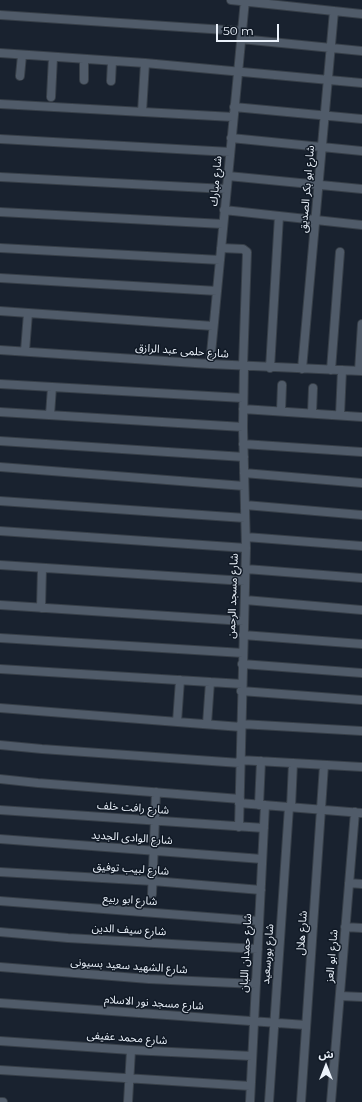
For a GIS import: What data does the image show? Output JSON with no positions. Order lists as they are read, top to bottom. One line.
{"streets":{"street":["شارع مبارك","شارع ابو بكر الصديق","شارع حلمى عبد الرازق","شارع مسجد الرحمن","شارع رافت خلف","شارع الوادى الجديد","شارع لبيب توفيق","شارع ابو ربيع","شارع سيف الدين","شارع هلال","شارع حمدان اللبان","شارع بورسعيد","شارع ابو العز","شارع الشهيد سعيد بسيونى","شارع مسجد نور الاسلام","شارع محمد عفيفى"]},"crossings":[["شارع مبارك","شارع حلمى عبد الرازق"],["شارع مبارك","شارع مسجد الرحمن"],["شارع ابو بكر الصديق","شارع حلمى عبد الرازق"],["شارع حلمى عبد الرازق","شارع مسجد الرحمن"],["شارع مسجد الرحمن","شارع رافت خلف"],["شارع رافت خلف","شارع حمدان اللبان"],["شارع الوادى الجديد","شارع حمدان اللبان"],["شارع لبيب توفيق","شارع حمدان اللبان"],["شارع ابو ربيع","شارع حمدان اللبان"],["شارع سيف الدين","شارع حمدان اللبان"],["شارع هلال","شارع مسجد نور الاسلام"],["شارع حمدان اللبان","شارع الشهيد سعيد بسيونى"],["شارع حمدان اللبان","شارع مسجد نور الاسلام"],["شارع حمدان اللبان","شارع محمد عفيفى"],["شارع بورسعيد","شارع مسجد نور الاسلام"]],"scale_bar":"50 m","north":"top"}
